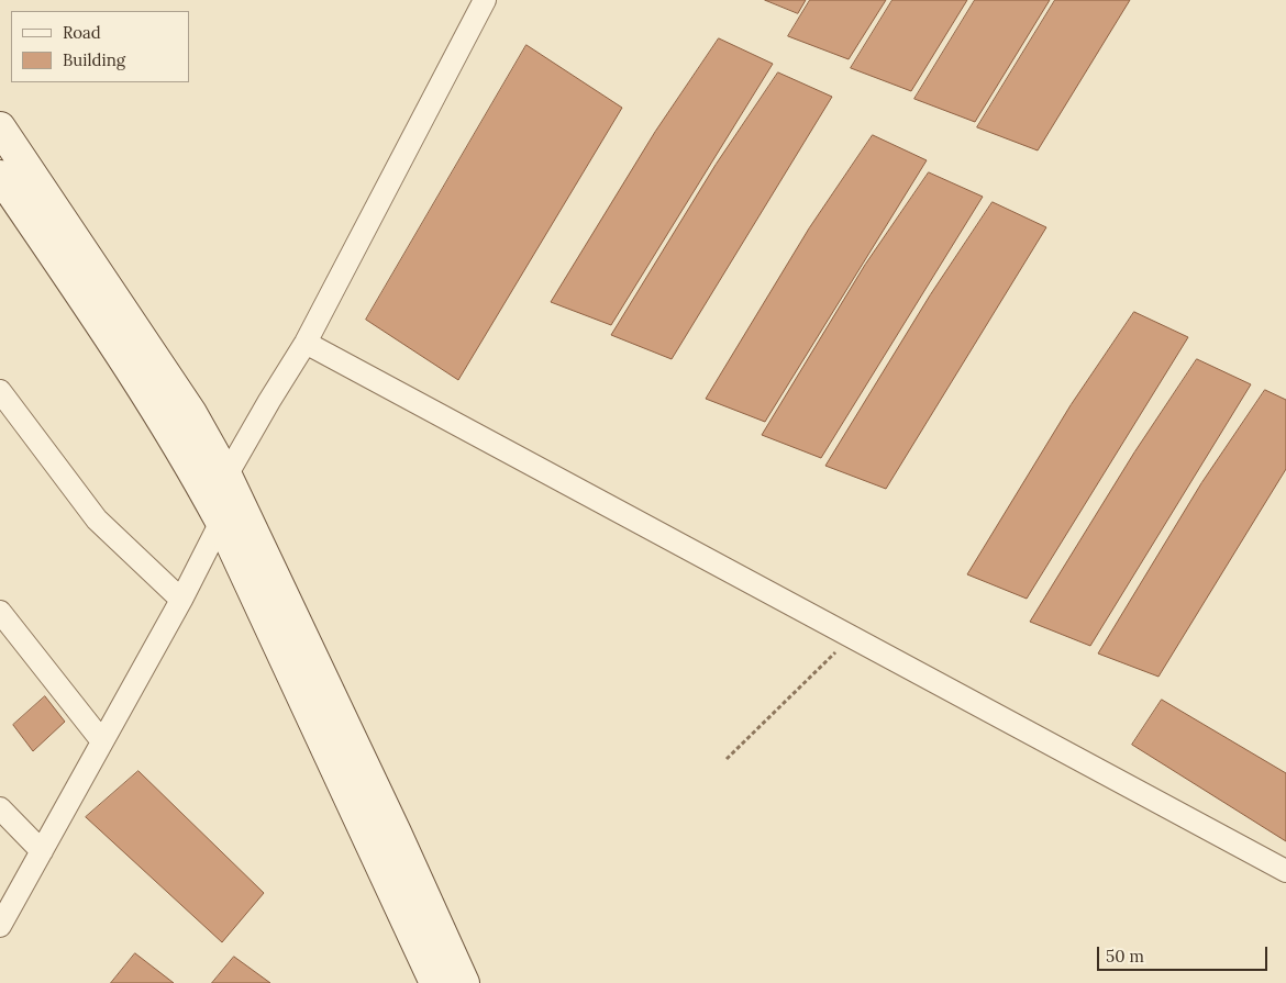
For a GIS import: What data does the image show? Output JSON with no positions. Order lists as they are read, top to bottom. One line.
{"legend":["Road","Building"],"scale_bar":"50 m"}
